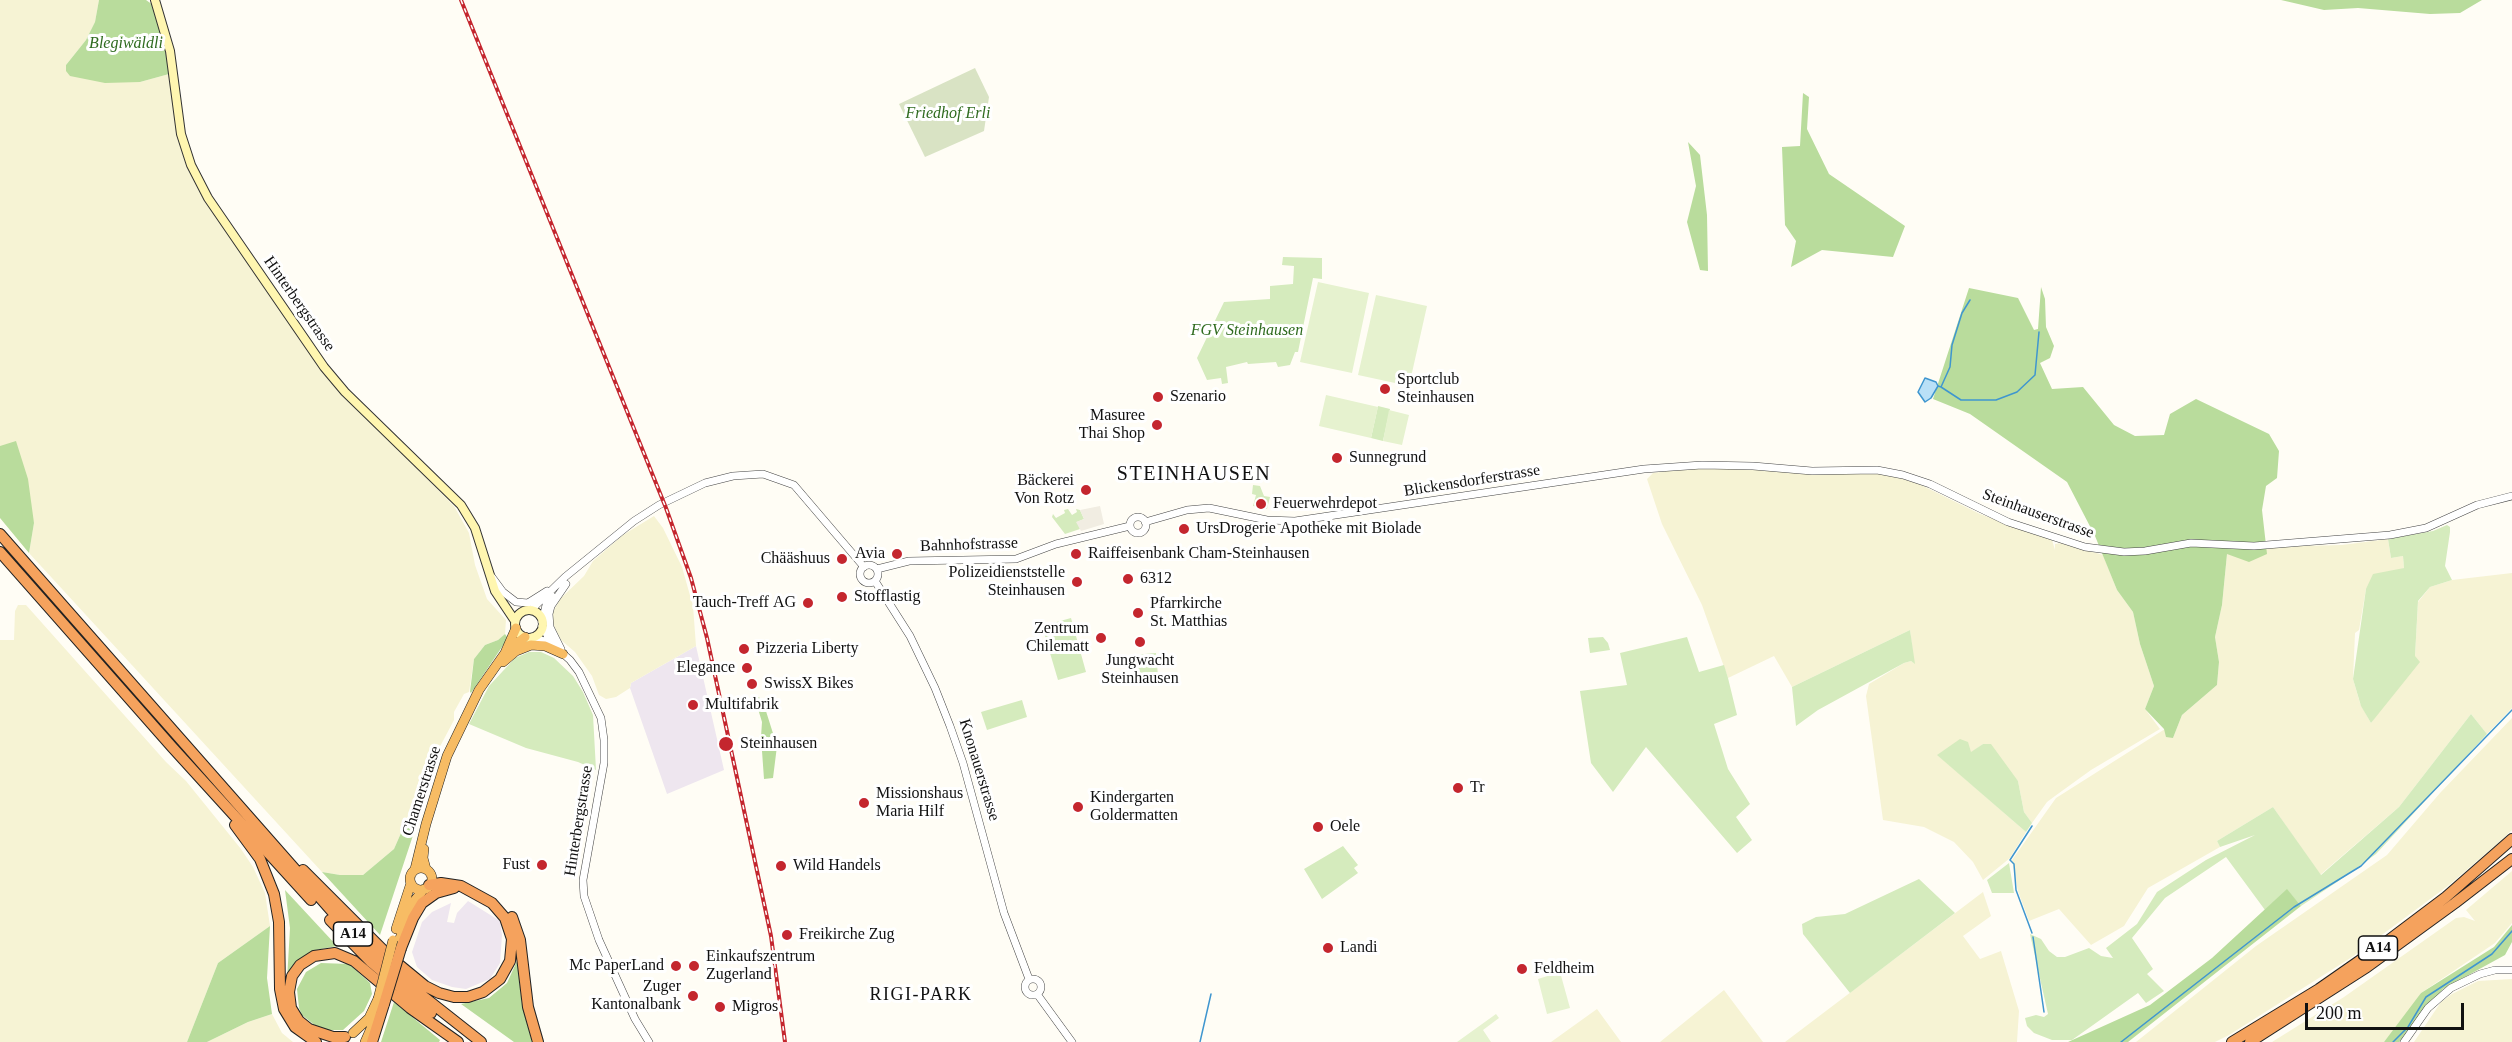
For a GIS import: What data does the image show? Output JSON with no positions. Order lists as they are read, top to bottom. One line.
{"streets":{"highway":["Chamerstrasse","A14"],"main road":["Hinterbergstrasse"],"street":["Blickensdorferstrasse","Steinhauserstrasse","Bahnhofstrasse","Knonauerstrasse"]},"crossings":[["Hinterbergstrasse","Chamerstrasse"],["Blickensdorferstrasse","Steinhauserstrasse"],["Blickensdorferstrasse","Bahnhofstrasse"],["Bahnhofstrasse","Knonauerstrasse"]],"districts":["STEINHAUSEN","RIGI-PARK"],"parks":["Blegiwäldli","Friedhof Erli","FGV Steinhausen"],"places":["Sportclub Steinhausen","Szenario","Masuree Thai Shop","Sunnegrund","Bäckerei Von Rotz","Feuerwehrdepot","UrsDrogerie Apotheke mit Biolade","Avia","Raiffeisenbank Cham-Steinhausen","Chääshuus","6312","Polizeidienststelle Steinhausen","Stofflastig","Tauch-Treff AG","Pfarrkirche St. Matthias","Zentrum Chilematt","Jungwacht Steinhausen","Pizzeria Liberty","Elegance","SwissX Bikes","Multifabrik","Steinhausen","Tr","Missionshaus Maria Hilf","Kindergarten Goldermatten","Oele","Fust","Wild Handels","Freikirche Zug","Landi","Mc PaperLand","Einkaufszentrum Zugerland","Feldheim","Zuger Kantonalbank","Migros"],"scale_bar":"200 m"}
